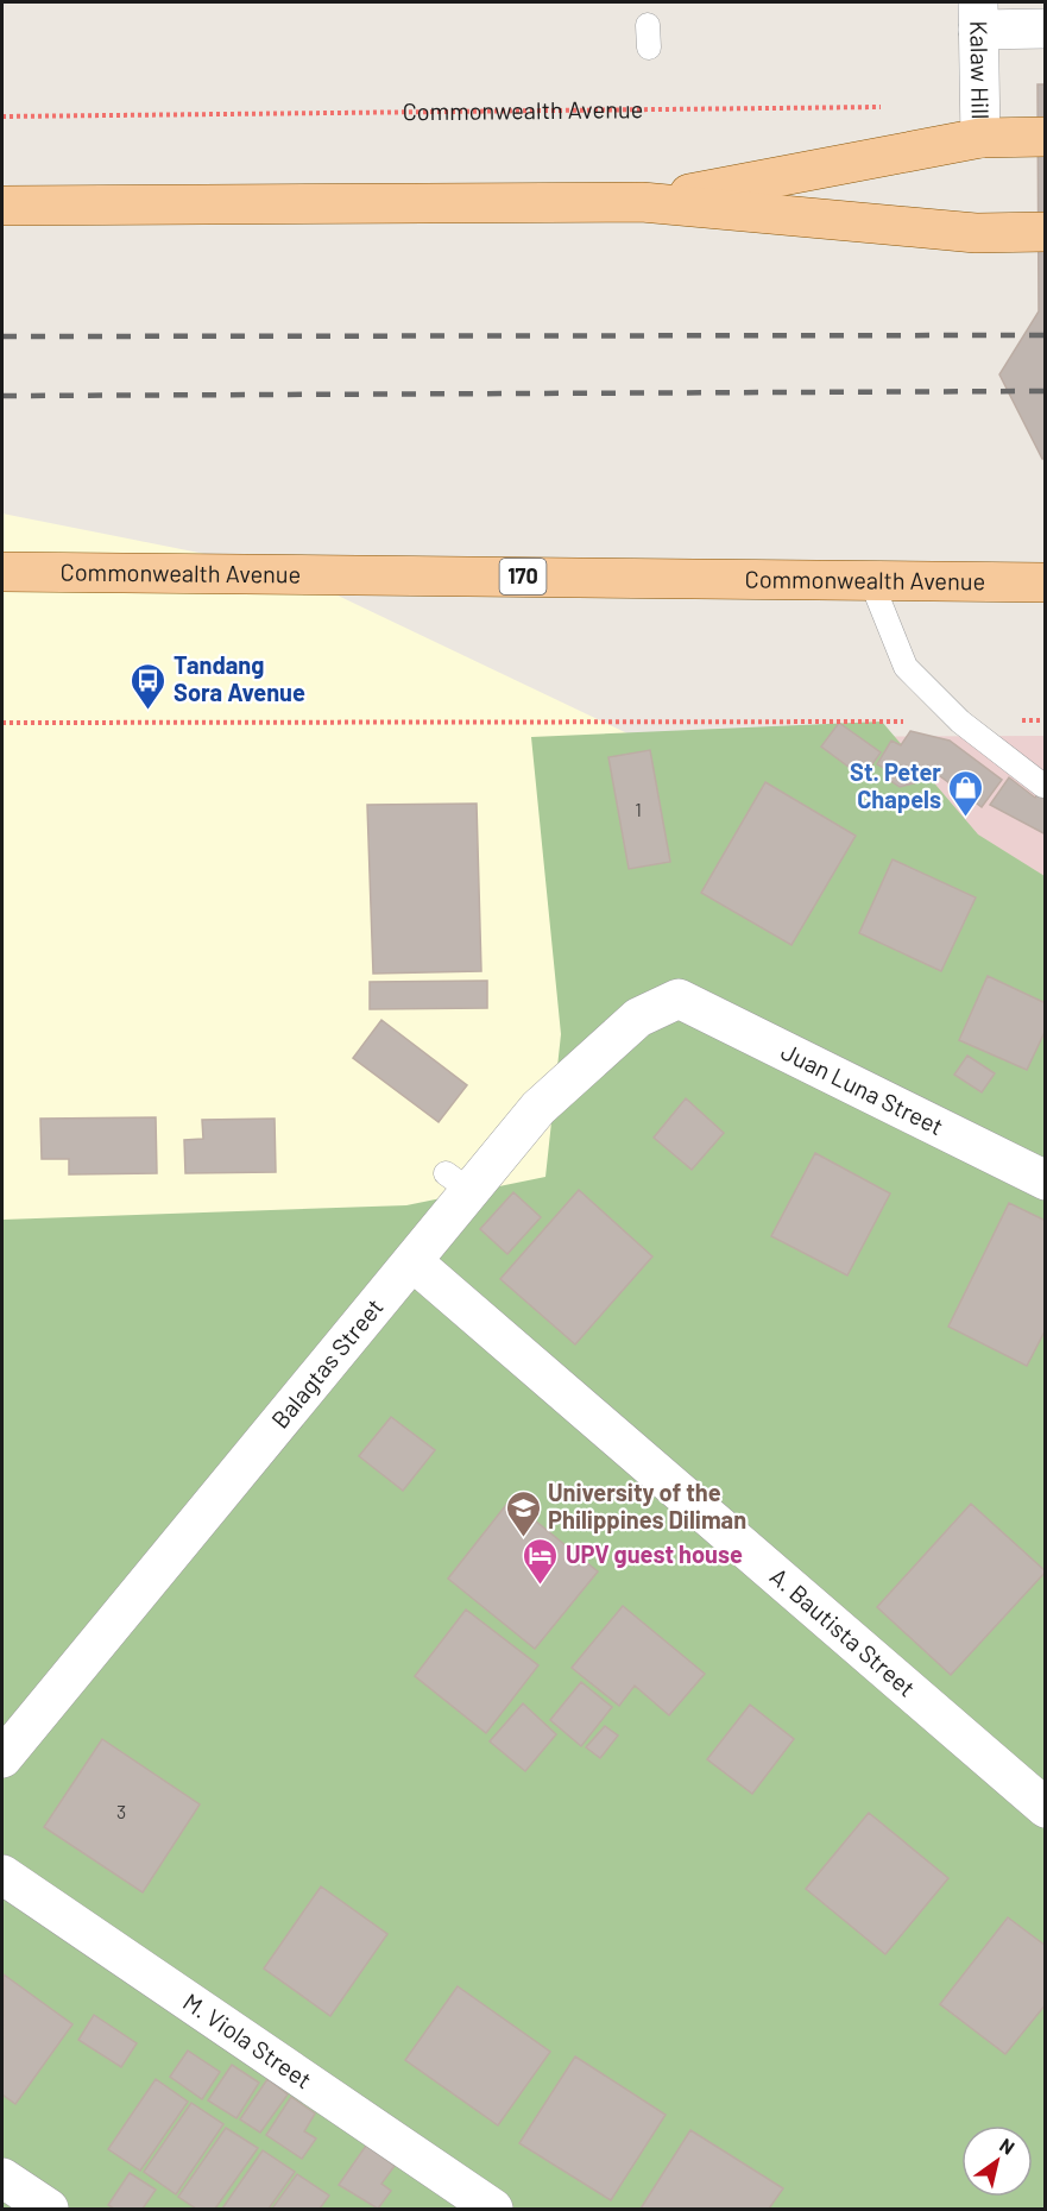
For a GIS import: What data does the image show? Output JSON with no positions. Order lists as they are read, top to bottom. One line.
{"streets":{"main road":["Commonwealth Avenue","170"],"street":["Kalaw Hill","Juan Luna Street","Balagtas Street","A. Bautista Street","M. Viola Street"]},"crossings":[["Juan Luna Street","Balagtas Street"],["Balagtas Street","A. Bautista Street"]],"places":{"bus stop":["Tandang Sora Avenue"],"shop":["St. Peter Chapels"],"school or university":["University of the Philippines Diliman"],"hotel":["UPV guest house"]},"house_numbers":["1","3"],"north":"top right"}
